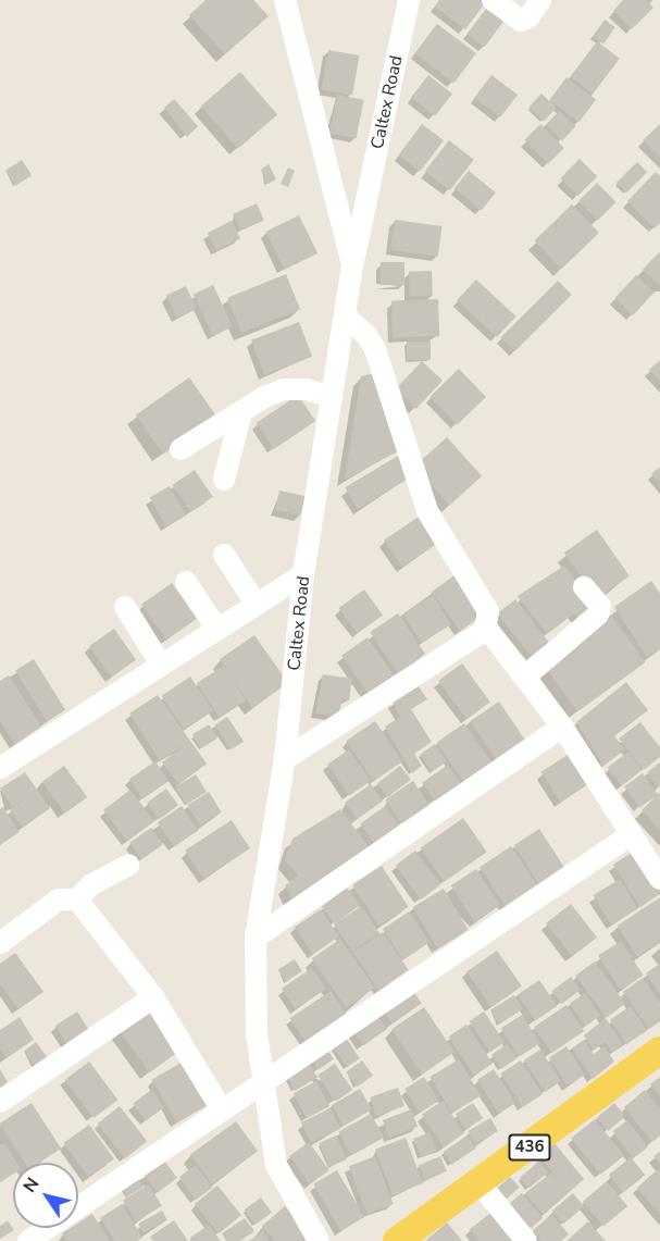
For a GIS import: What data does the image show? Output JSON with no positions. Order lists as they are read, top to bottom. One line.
{"streets":{"main road":["436"],"street":["Caltex Road"]},"north":"top left"}
